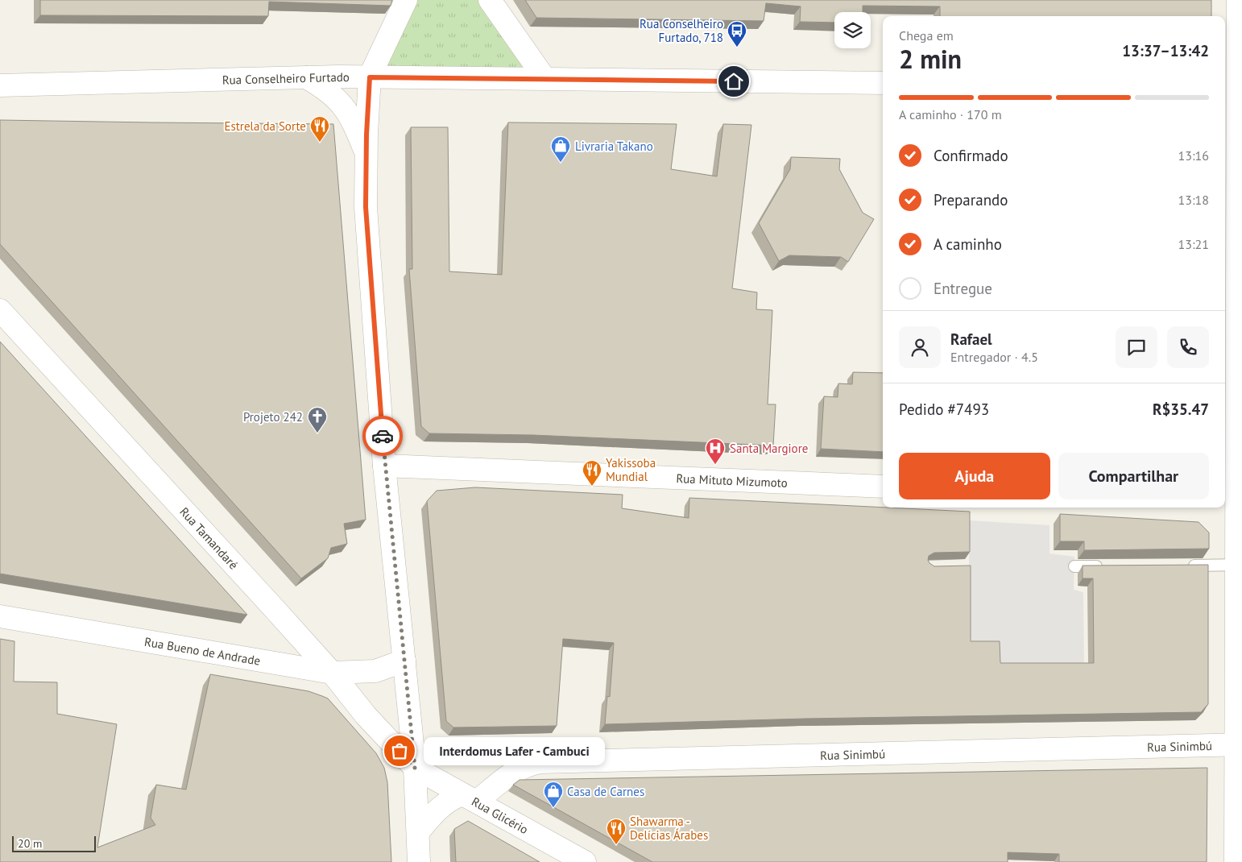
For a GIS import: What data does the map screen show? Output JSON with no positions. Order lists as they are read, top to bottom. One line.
{"streets":{"street":["Rua Conselheiro Furtado","Rua Mituto Mizumoto","Rua Tamandaré","Rua Bueno de Andrade","Rua Sinimbú","Rua Glicério"]},"crossings":[["Rua Tamandaré","Rua Bueno de Andrade"],["Rua Tamandaré","Rua Glicério"],["Rua Sinimbú","Rua Glicério"]],"places":{"bus stop":["Rua Conselheiro Furtado, 718"],"restaurant":["Estrela da Sorte","Yakissoba Mundial","Shawarma - Delícias Árabes"],"shop":["Livraria Takano","Casa de Carnes"],"church":["Projeto 242"],"hospital":["Santa Margiore"],"other":["Interdomus Lafer - Cambuci"]},"scale_bar":"20 m","page":{"heading":["2 min","Chega em","13:37–13:42"],"panel":["Rafael","Entregador · 4.5","Pedido #7493","R$35.47"],"bar":"A caminho · 170 m","list":[["Confirmado","13:16"],["Preparando","13:18"],["A caminho","13:21"],"Entregue"],"buttons":["Ajuda","Compartilhar"],"bubble":"Interdomus Lafer - Cambuci","scale":"20 m"}}
